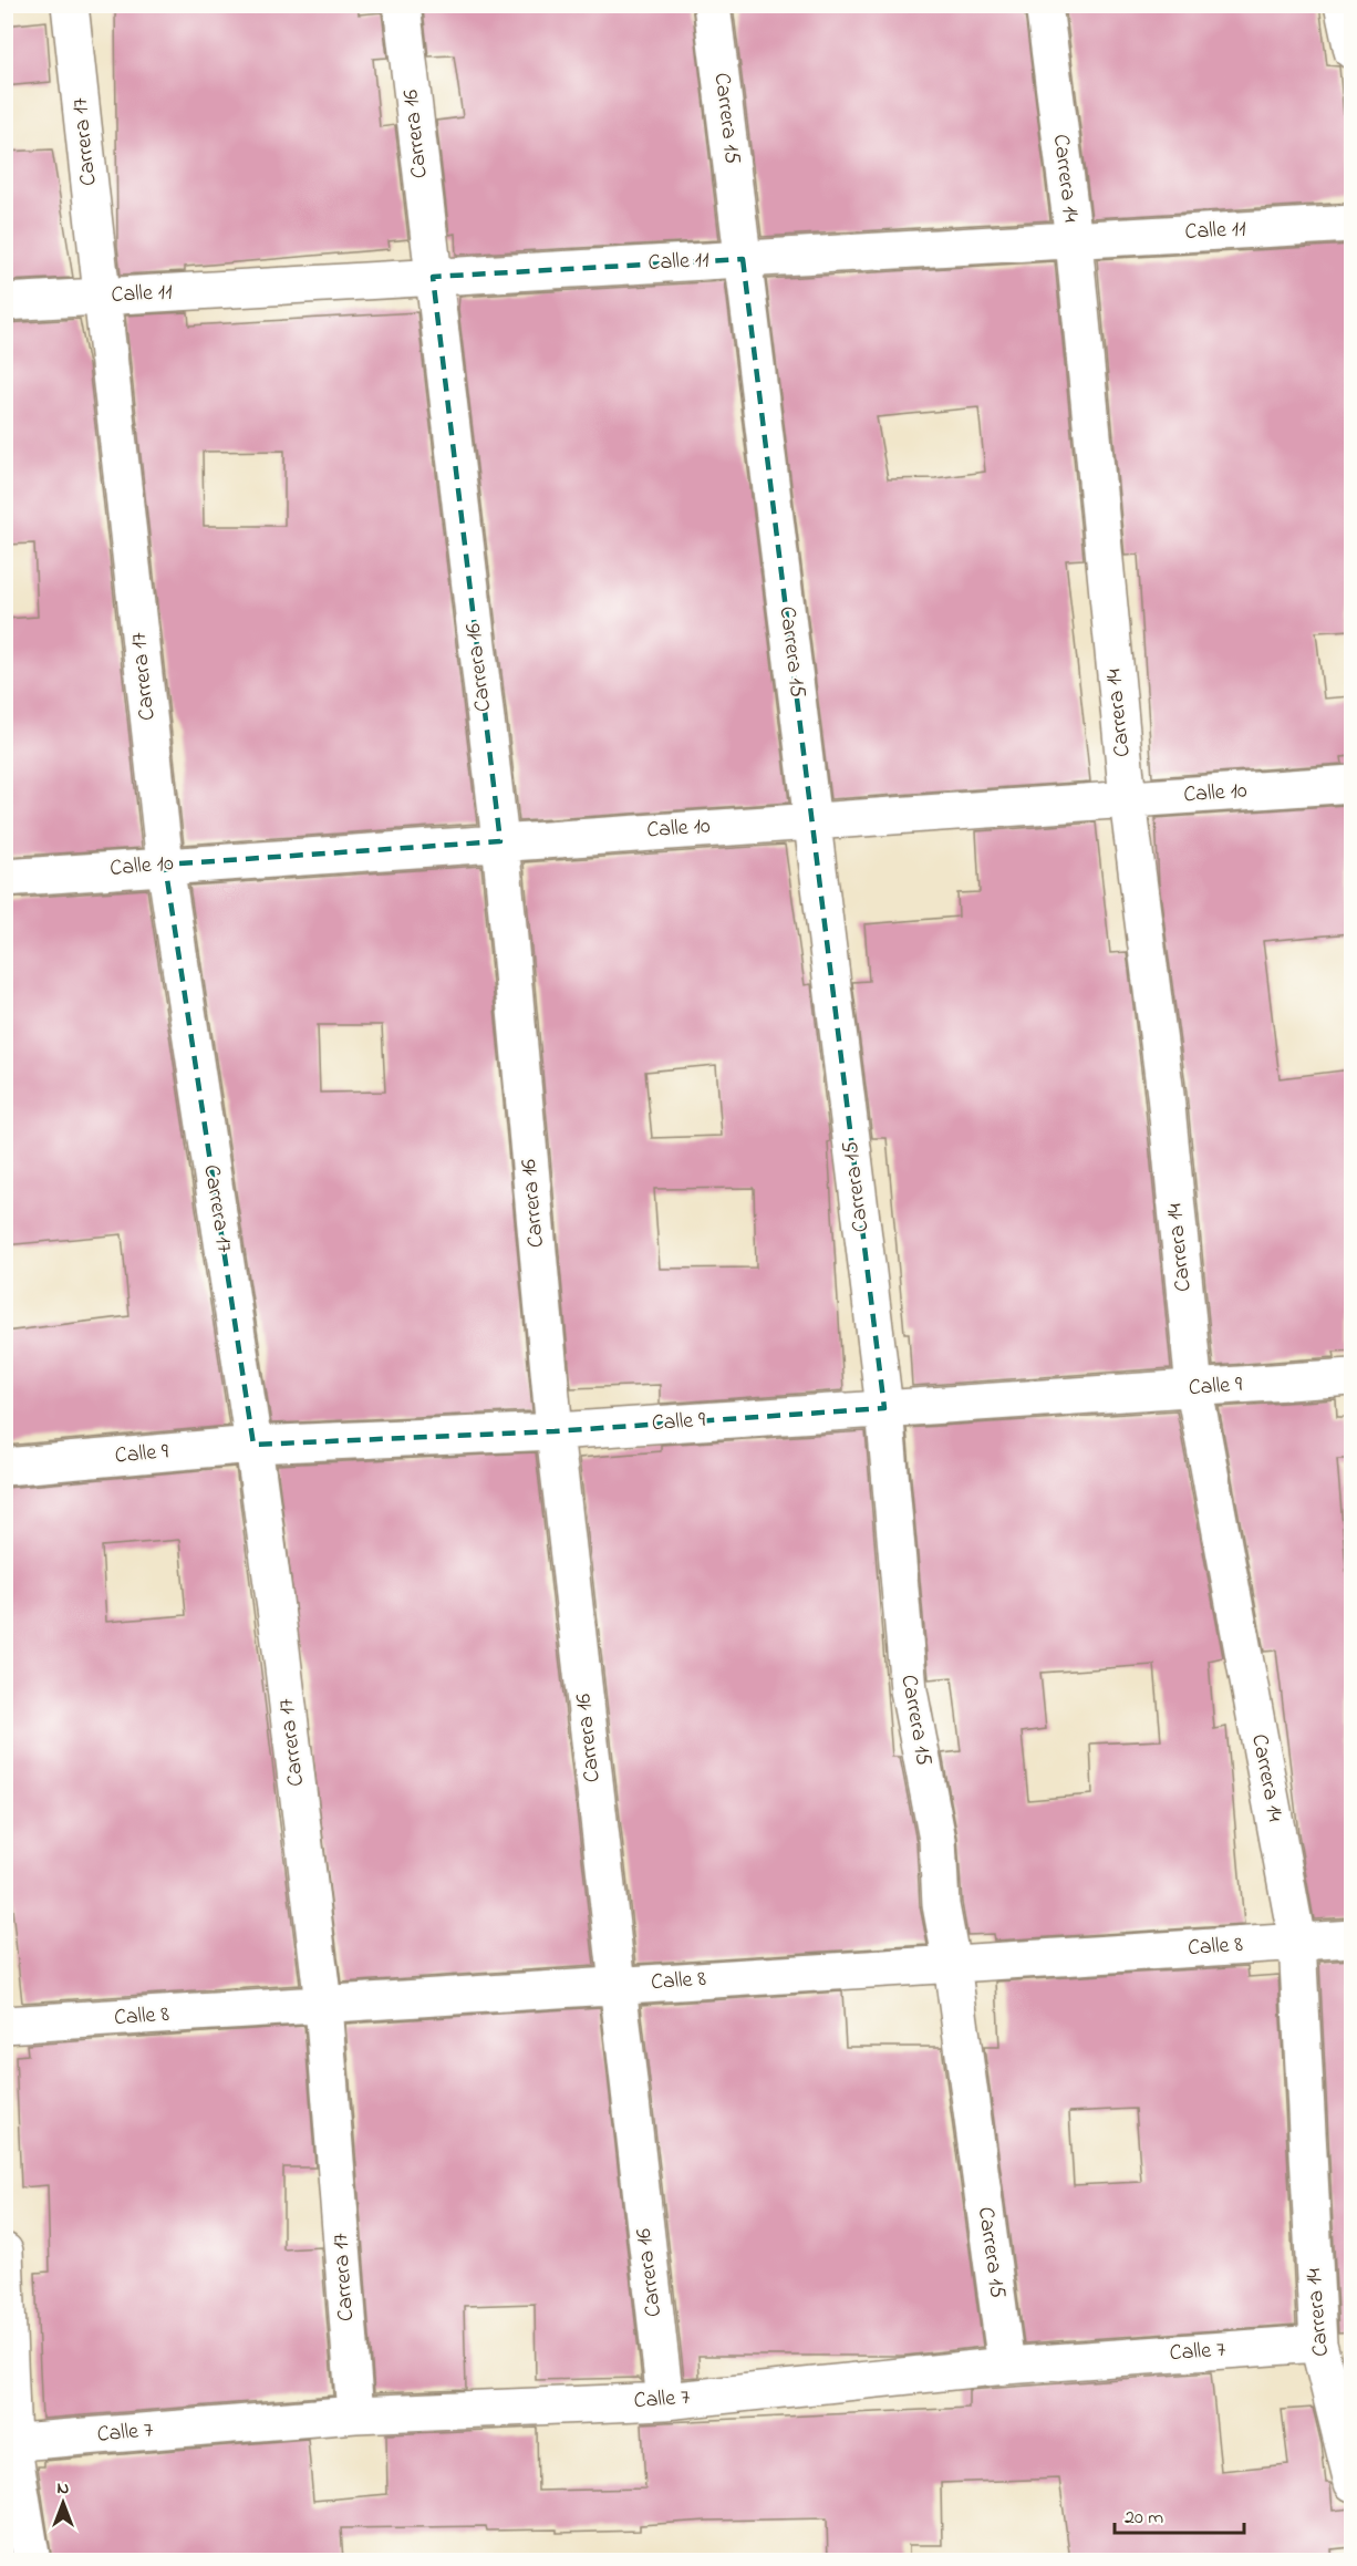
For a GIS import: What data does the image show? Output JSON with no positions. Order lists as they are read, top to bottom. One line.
{"streets":{"street":["Carrera 15","Carrera 16","Carrera 17","Carrera 14","Calle 11","Calle 10","Calle 9","Calle 8","Calle 7"]},"crossings":[["Carrera 15","Calle 11"],["Carrera 15","Calle 10"],["Carrera 15","Calle 9"],["Carrera 15","Calle 8"],["Carrera 15","Calle 7"],["Carrera 16","Calle 11"],["Carrera 16","Calle 10"],["Carrera 16","Calle 9"],["Carrera 16","Calle 8"],["Carrera 16","Calle 7"],["Carrera 17","Calle 11"],["Carrera 17","Calle 10"],["Carrera 17","Calle 9"],["Carrera 17","Calle 8"],["Carrera 17","Calle 7"],["Carrera 14","Calle 11"],["Carrera 14","Calle 10"],["Carrera 14","Calle 9"],["Carrera 14","Calle 8"],["Carrera 14","Calle 7"]],"scale_bar":"20 m","north":"top"}
